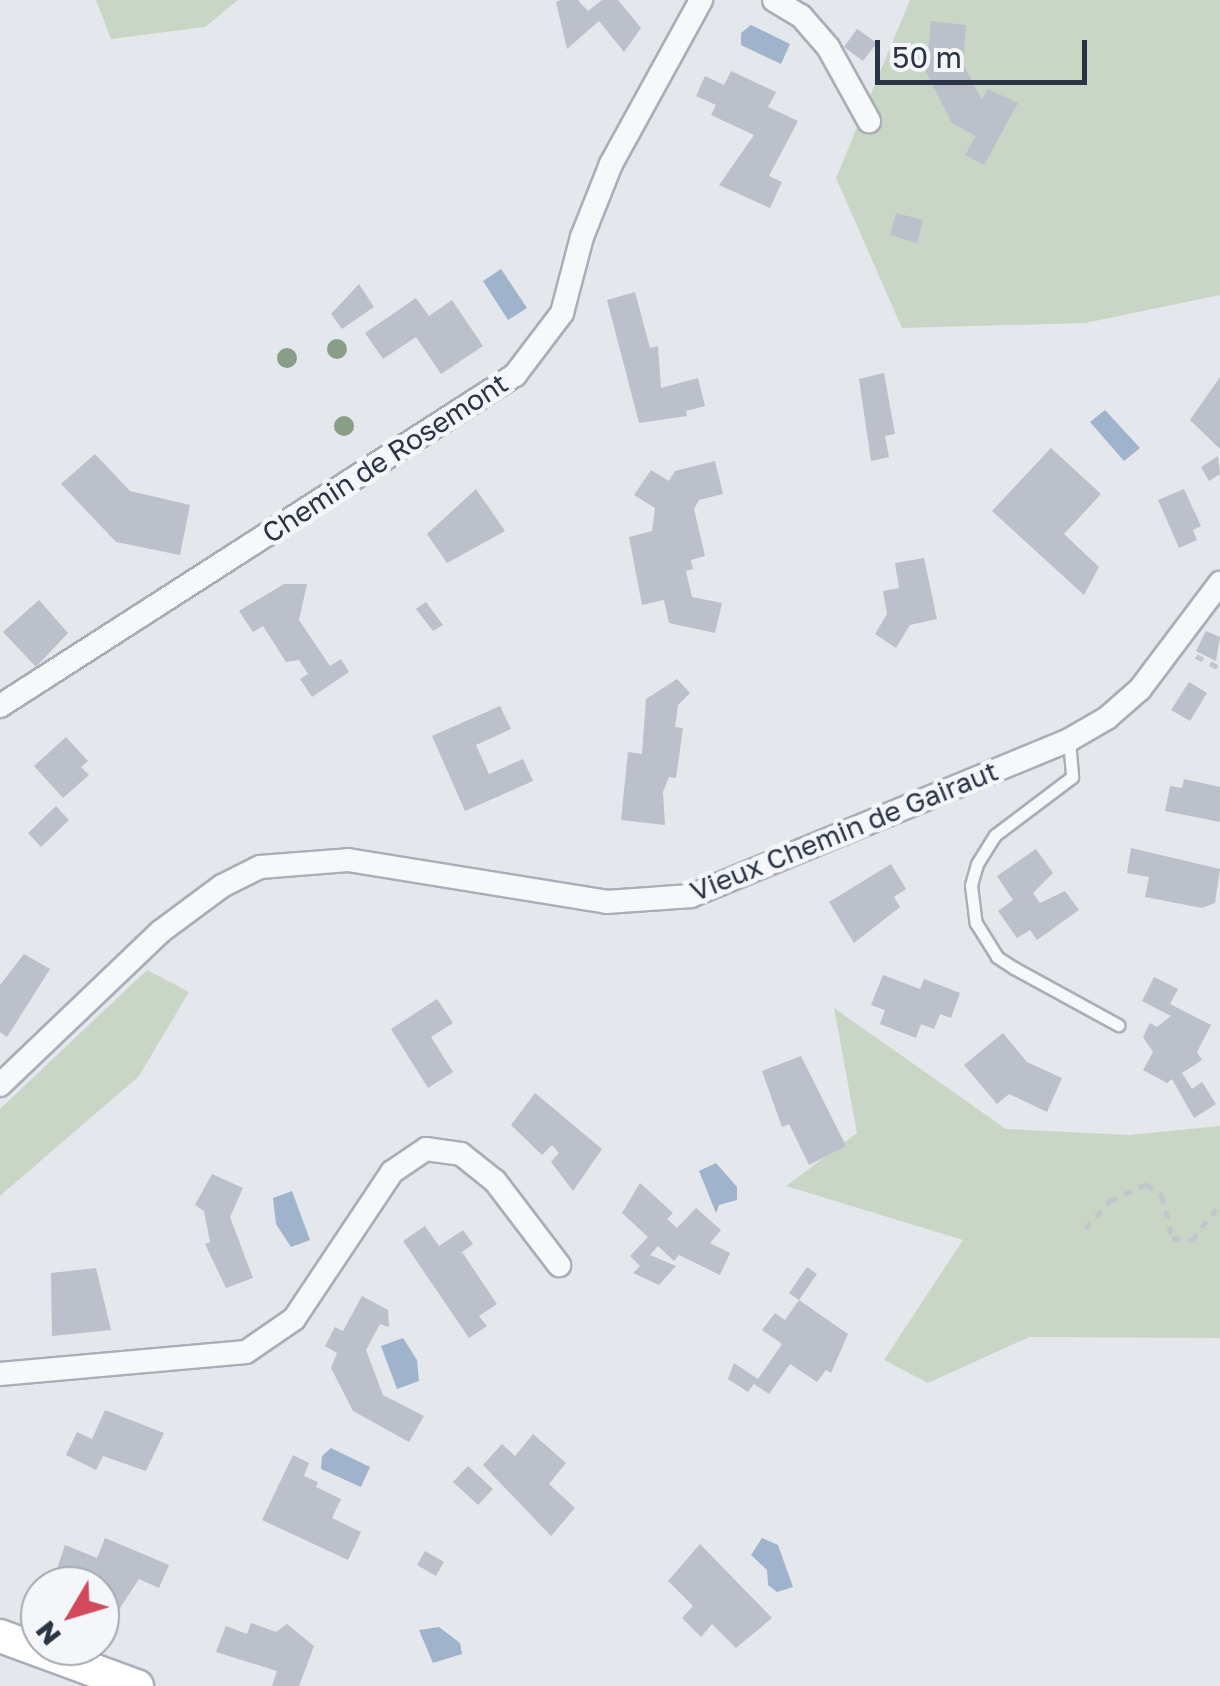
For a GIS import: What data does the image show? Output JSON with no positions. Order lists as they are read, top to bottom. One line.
{"streets":{"street":["Chemin de Rosemont","Vieux Chemin de Gairaut"]},"scale_bar":"50 m","north":"bottom left"}
